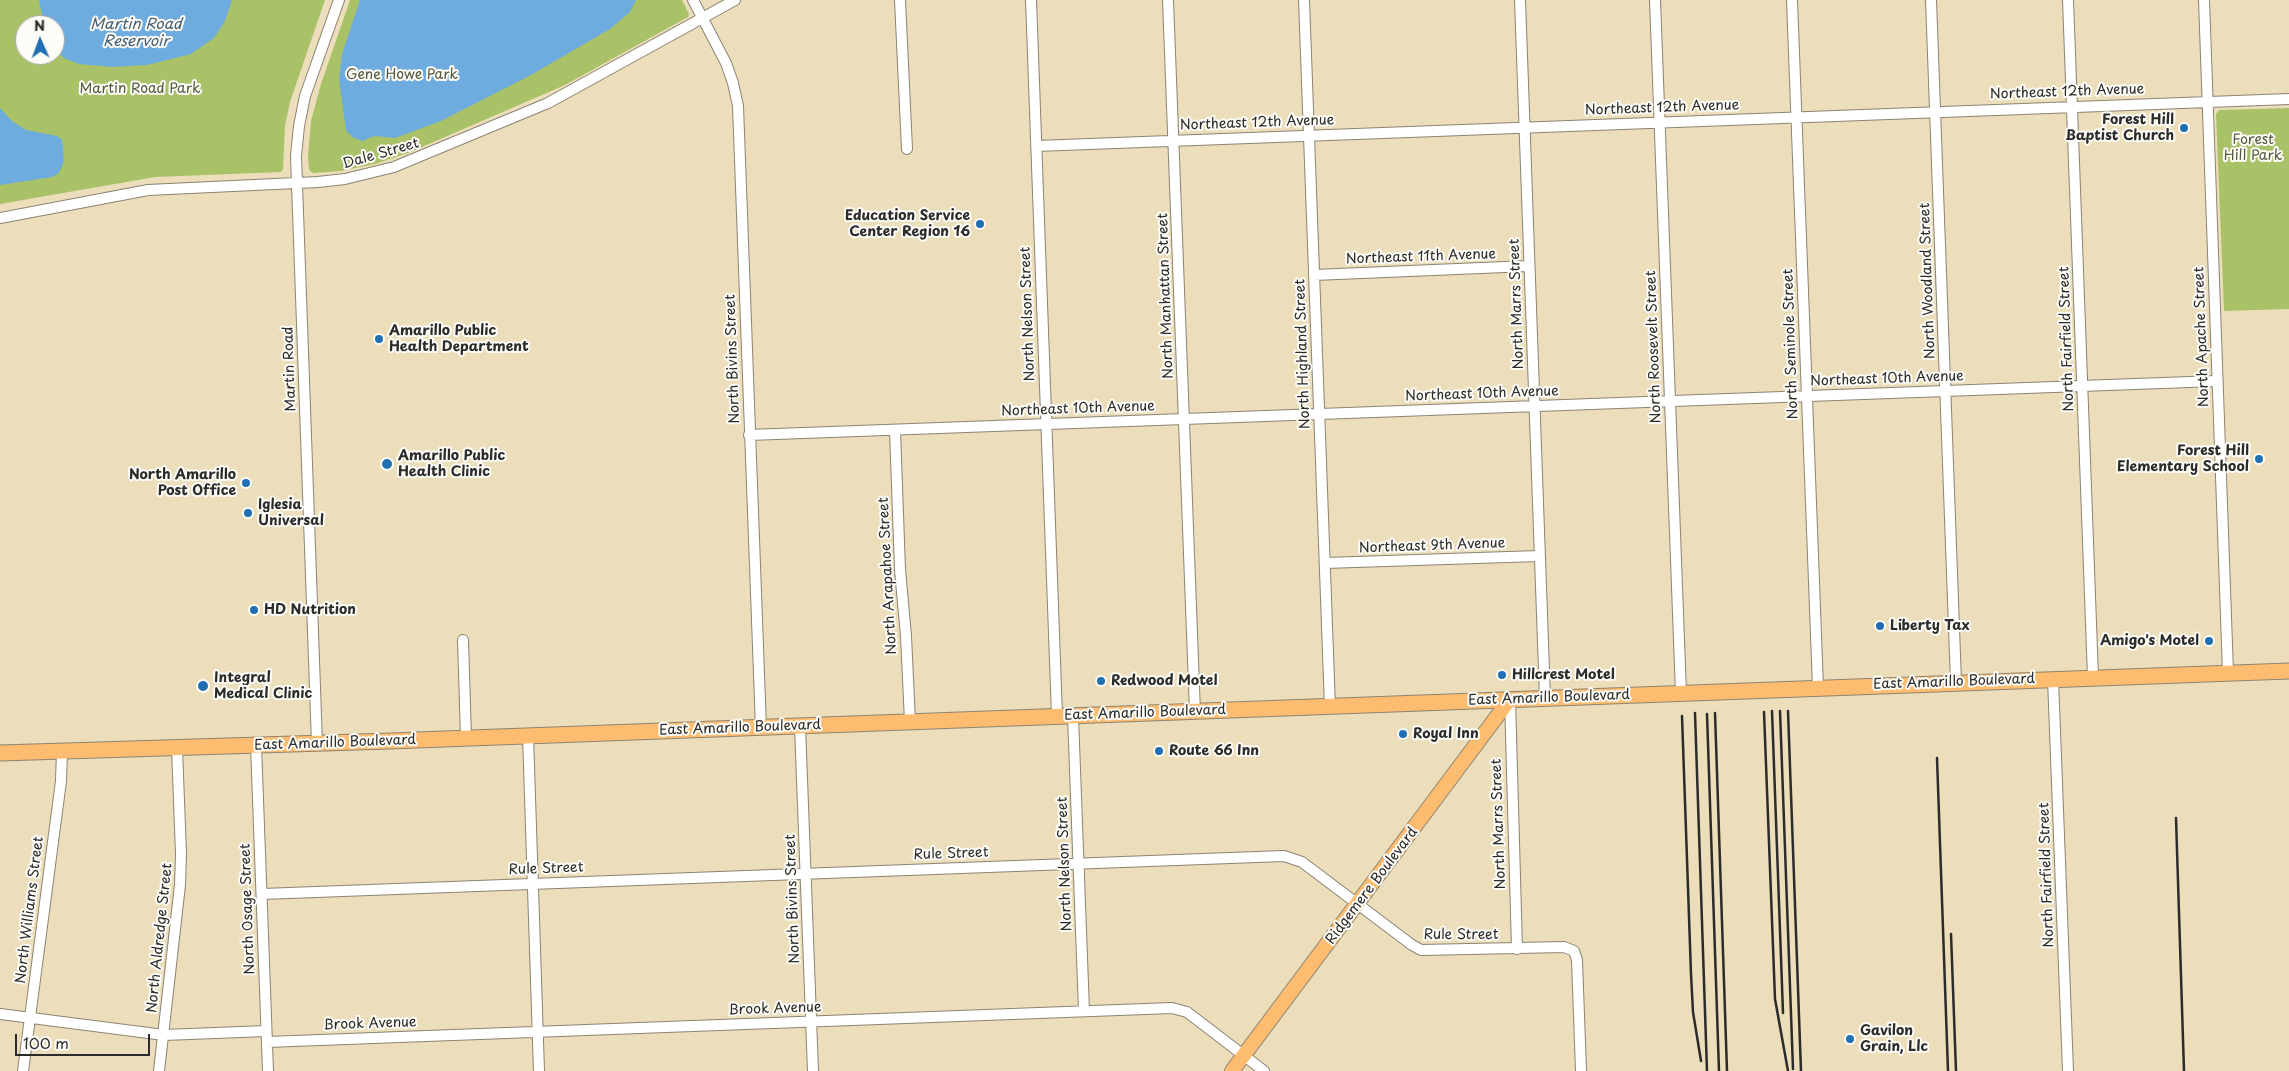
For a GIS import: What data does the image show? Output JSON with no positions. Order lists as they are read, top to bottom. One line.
{"streets":{"highway":["East Amarillo Boulevard"],"main road":["Ridgemere Boulevard"],"street":["Northeast 12th Avenue","Dale Street","Northeast 11th Avenue","North Woodland Street","North Manhattan Street","North Marrs Street","North Nelson Street","North Apache Street","North Fairfield Street","North Seminole Street","North Roosevelt Street","North Highland Street","North Bivins Street","Martin Road","Northeast 10th Avenue","Northeast 9th Avenue","North Arapahoe Street","Rule Street","North Osage Street","North Williams Street","North Aldredge Street","Brook Avenue"]},"crossings":[["Northeast 12th Avenue","North Woodland Street"],["Northeast 12th Avenue","North Manhattan Street"],["Northeast 12th Avenue","North Marrs Street"],["Northeast 12th Avenue","North Nelson Street"],["Northeast 12th Avenue","North Apache Street"],["Northeast 12th Avenue","North Fairfield Street"],["Northeast 12th Avenue","North Seminole Street"],["Northeast 12th Avenue","North Roosevelt Street"],["Northeast 12th Avenue","North Highland Street"],["Dale Street","North Bivins Street"],["Dale Street","Martin Road"],["Northeast 11th Avenue","North Marrs Street"],["Northeast 11th Avenue","North Highland Street"],["North Woodland Street","Northeast 10th Avenue"],["North Woodland Street","East Amarillo Boulevard"],["North Manhattan Street","Northeast 10th Avenue"],["North Manhattan Street","East Amarillo Boulevard"],["North Marrs Street","Northeast 10th Avenue"],["North Marrs Street","Northeast 9th Avenue"],["North Marrs Street","East Amarillo Boulevard"],["North Marrs Street","Rule Street"],["North Marrs Street","Ridgemere Boulevard"],["North Nelson Street","Northeast 10th Avenue"],["North Nelson Street","East Amarillo Boulevard"],["North Nelson Street","Rule Street"],["North Nelson Street","Brook Avenue"],["North Apache Street","Northeast 10th Avenue"],["North Apache Street","East Amarillo Boulevard"],["North Fairfield Street","Northeast 10th Avenue"],["North Fairfield Street","East Amarillo Boulevard"],["North Seminole Street","Northeast 10th Avenue"],["North Seminole Street","East Amarillo Boulevard"],["North Roosevelt Street","Northeast 10th Avenue"],["North Roosevelt Street","East Amarillo Boulevard"],["North Highland Street","Northeast 10th Avenue"],["North Highland Street","Northeast 9th Avenue"],["North Highland Street","East Amarillo Boulevard"],["North Bivins Street","Northeast 10th Avenue"],["North Bivins Street","East Amarillo Boulevard"],["North Bivins Street","Rule Street"],["North Bivins Street","Brook Avenue"],["Martin Road","East Amarillo Boulevard"],["Northeast 10th Avenue","North Arapahoe Street"],["North Arapahoe Street","East Amarillo Boulevard"],["East Amarillo Boulevard","Ridgemere Boulevard"],["East Amarillo Boulevard","North Osage Street"],["East Amarillo Boulevard","North Williams Street"],["East Amarillo Boulevard","North Aldredge Street"],["Rule Street","Ridgemere Boulevard"],["Rule Street","North Osage Street"],["Ridgemere Boulevard","Brook Avenue"],["North Osage Street","Brook Avenue"],["North Williams Street","Brook Avenue"],["North Aldredge Street","Brook Avenue"]],"water":["Martin Road Reservoir"],"parks":["Gene Howe Park","Martin Road Park","Forest Hill Park"],"places":["Forest Hill Baptist Church","Education Service Center Region 16","Amarillo Public Health Department","Forest Hill Elementary School","Amarillo Public Health Clinic","North Amarillo Post Office","Iglesia Universal","HD Nutrition","Liberty Tax","Amigo's Motel","Hillcrest Motel","Redwood Motel","Integral Medical Clinic","Royal Inn","Route 66 Inn","Gavilon Grain, Llc"],"scale_bar":"100 m","north":"top"}
